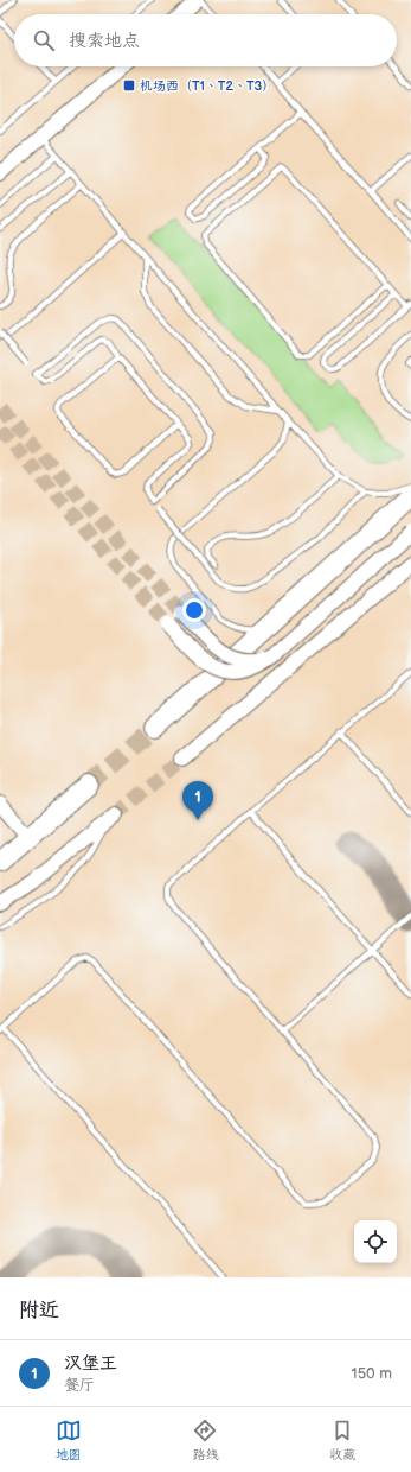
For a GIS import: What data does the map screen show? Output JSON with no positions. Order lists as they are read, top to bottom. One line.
{"places":{"transit":["机场西（T1、T2、T3）"]},"page":{"search":"搜索地点","pins":"1","heading":"附近","list":[{"mark":"1","name":"汉堡王","note":"餐厅","value":"150 m"}],"nav":["地图","路线","收藏"]}}
